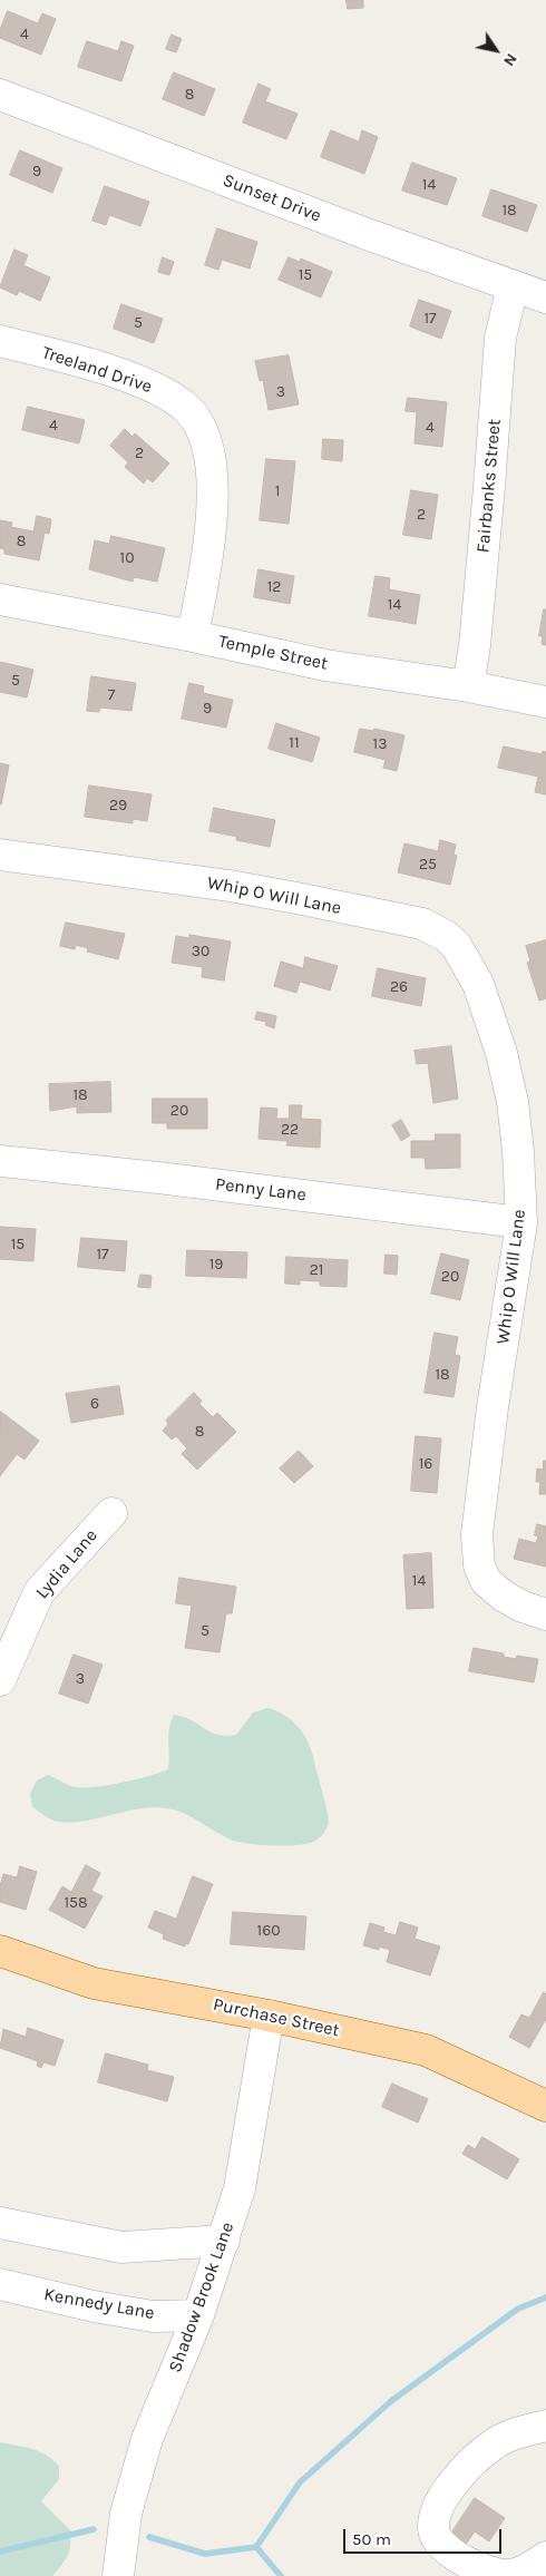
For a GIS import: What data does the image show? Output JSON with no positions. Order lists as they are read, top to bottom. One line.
{"streets":{"main road":["Purchase Street"],"street":["Sunset Drive","Treeland Drive","Fairbanks Street","Temple Street","Whip O Will Lane","Penny Lane","Lydia Lane","Shadow Brook Lane","Kennedy Lane"]},"crossings":[["Sunset Drive","Fairbanks Street"],["Treeland Drive","Temple Street"],["Fairbanks Street","Temple Street"],["Whip O Will Lane","Penny Lane"],["Purchase Street","Shadow Brook Lane"],["Shadow Brook Lane","Kennedy Lane"]],"house_numbers":["4","8","9","14","18","15","17","5","3","4","4","2","1","2","8","10","12","14","5","7","9","11","13","29","25","30","26","18","20","22","15","17","19","21","20","18","6","8","16","14","5","3","158","160"],"scale_bar":"50 m","north":"bottom right"}
